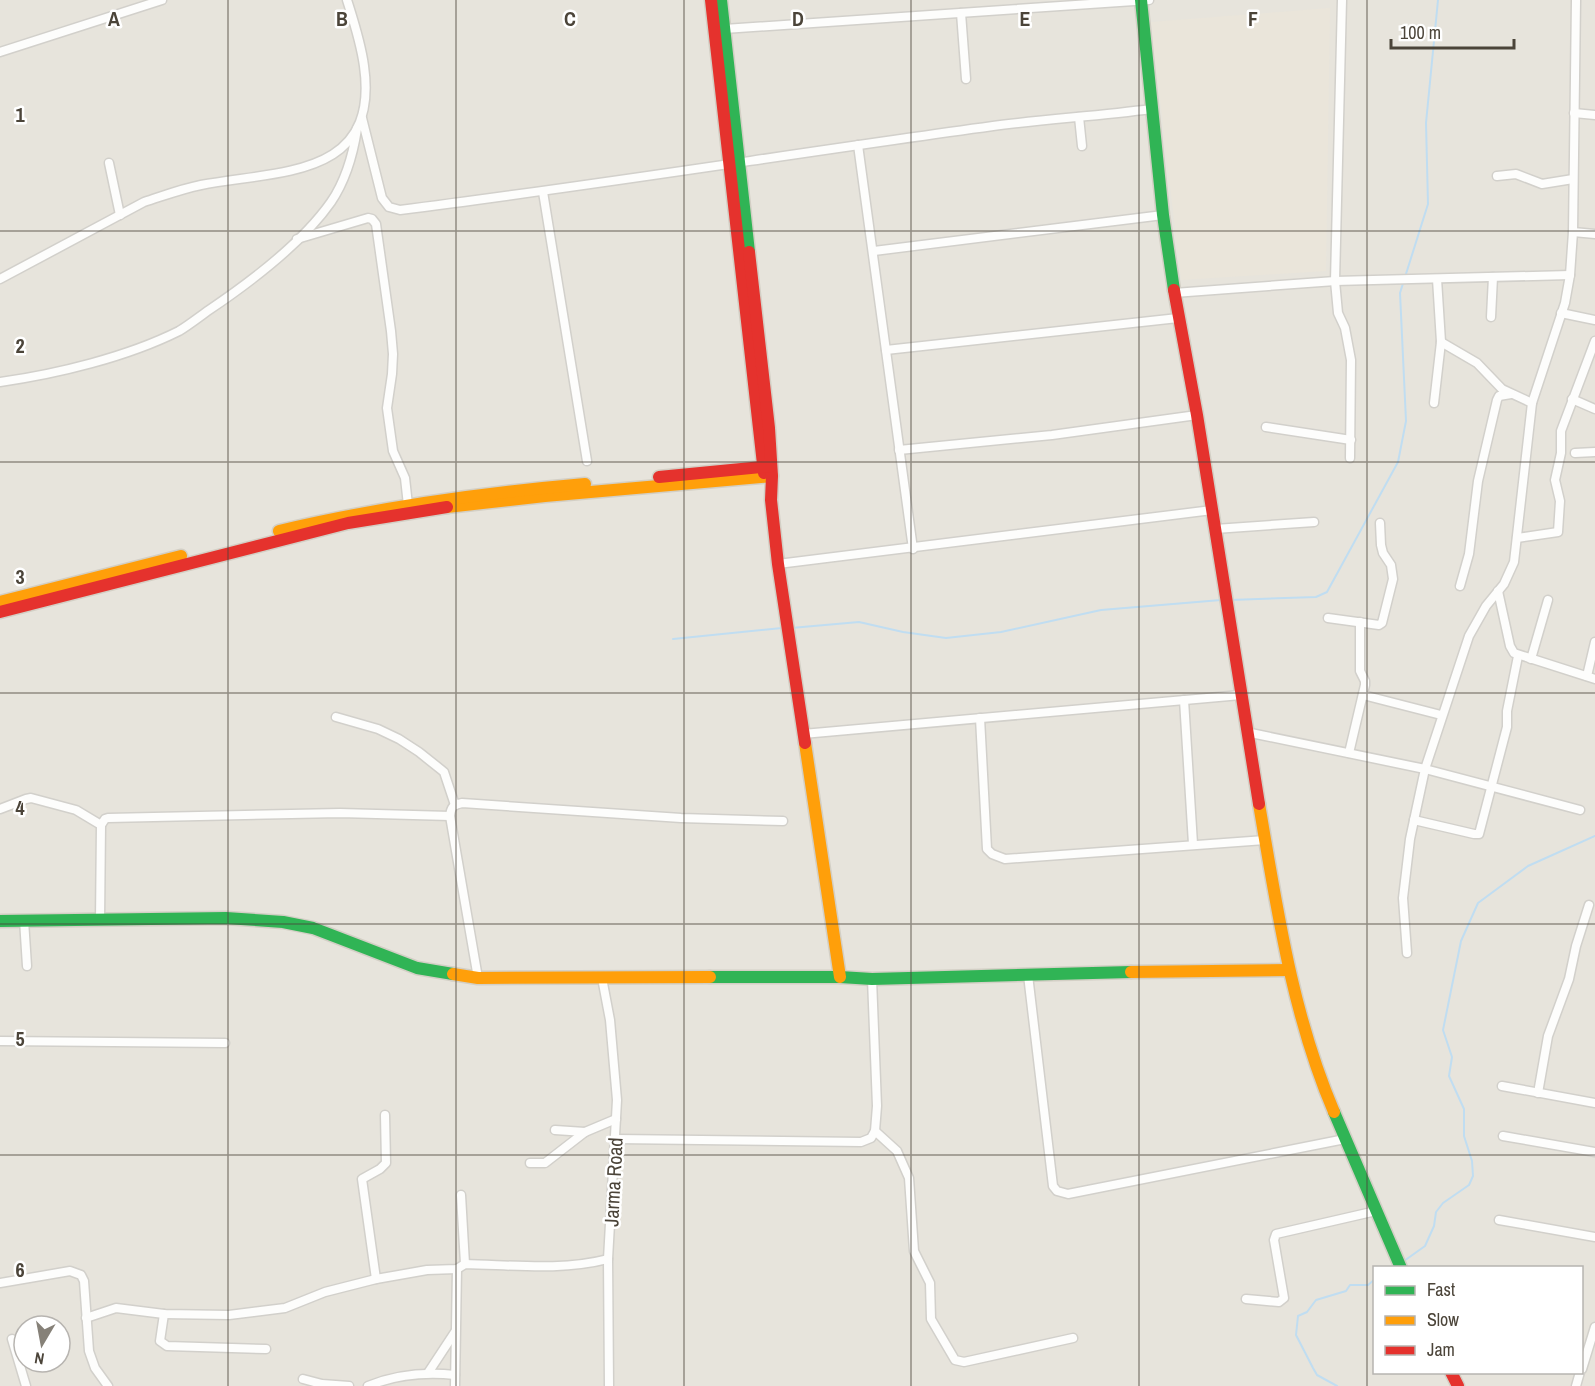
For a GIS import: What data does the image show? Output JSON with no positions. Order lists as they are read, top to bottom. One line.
{"streets":{"street":["Jarma Road"]},"legend":["Fast","Slow","Jam"],"scale_bar":"100 m","north":"bottom","grid":{"columns":["A","B","C","D","E","F"],"rows":["1","2","3","4","5","6"]}}
